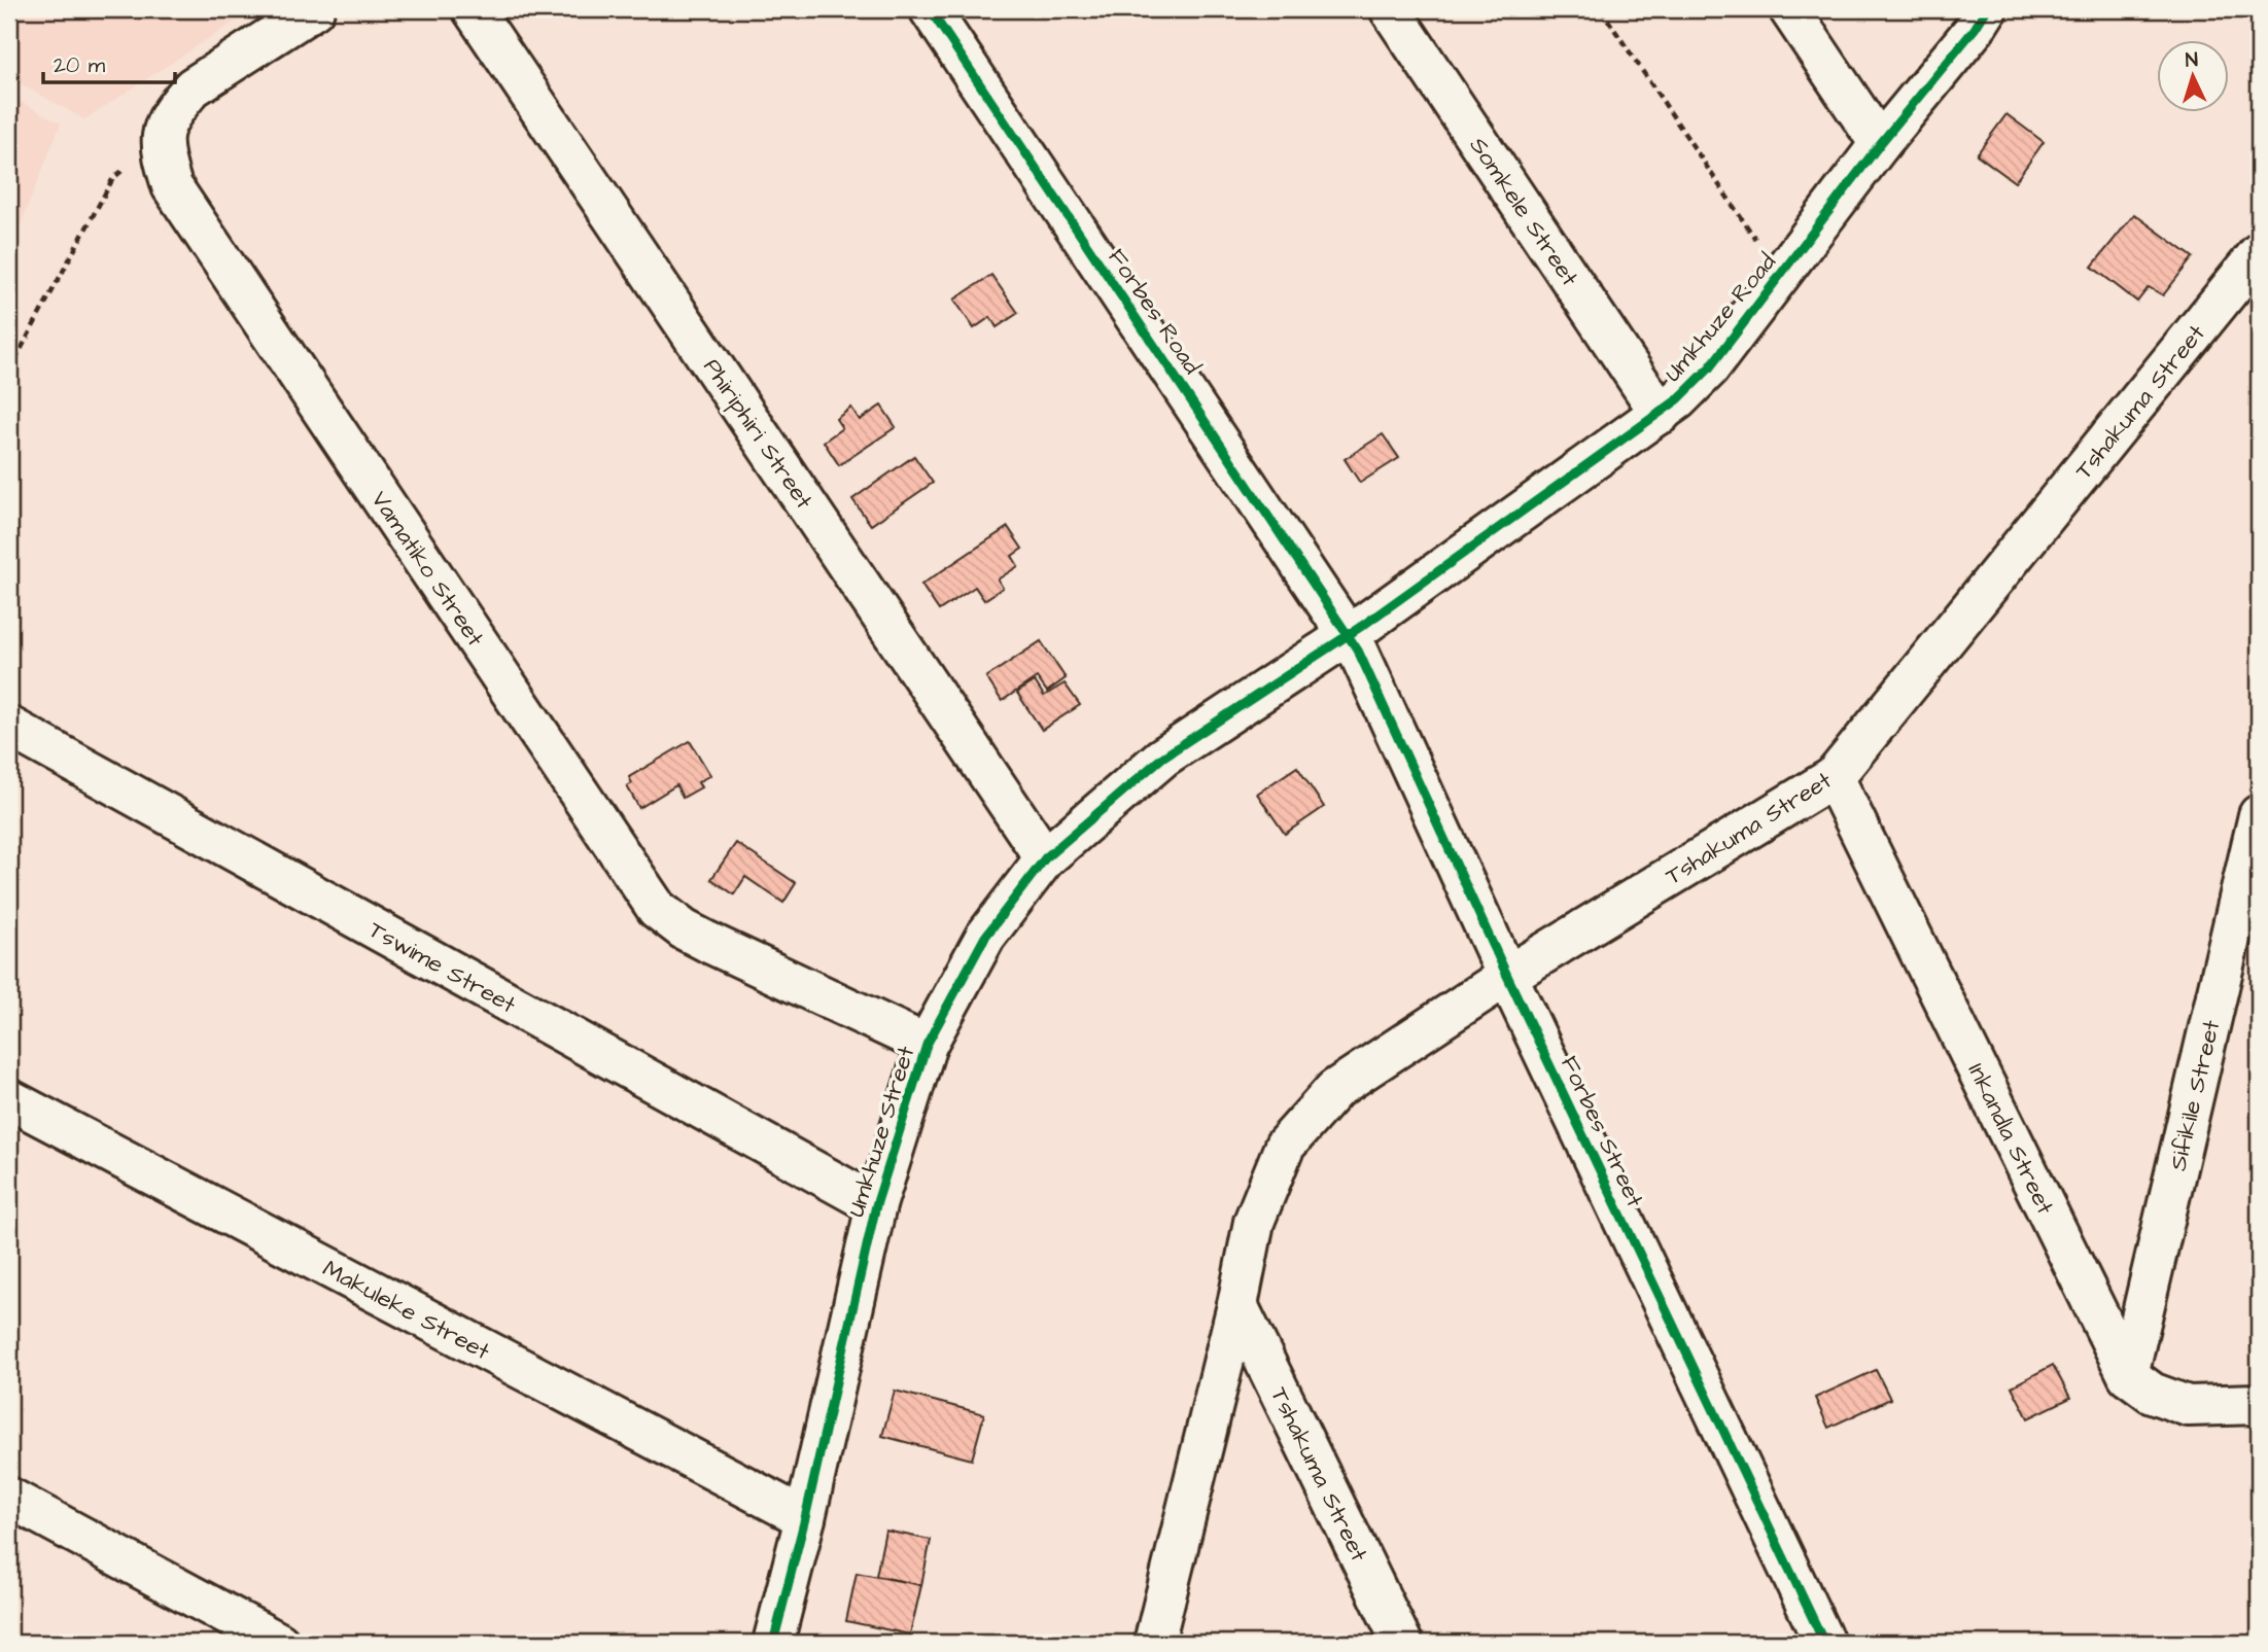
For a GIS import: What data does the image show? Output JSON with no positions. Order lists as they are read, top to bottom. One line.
{"streets":{"street":["Somkele Street","Forbes Road","Umkhuze Road","Tshakuma Street","Phiriphiri Street","Vamatiko Street","Tswime Street","Sifikile Street","Umkhuze Street","Forbes Street","Inkandla Street","Makuleke Street"]},"crossings":[["Somkele Street","Umkhuze Road"],["Forbes Road","Umkhuze Road"],["Forbes Road","Umkhuze Street"],["Forbes Road","Forbes Street"],["Umkhuze Road","Umkhuze Street"],["Umkhuze Road","Forbes Street"],["Tshakuma Street","Forbes Street"],["Tshakuma Street","Inkandla Street"],["Phiriphiri Street","Umkhuze Street"],["Vamatiko Street","Umkhuze Street"],["Tswime Street","Umkhuze Street"],["Sifikile Street","Inkandla Street"],["Umkhuze Street","Forbes Street"],["Umkhuze Street","Makuleke Street"]],"scale_bar":"20 m","north":"top"}
